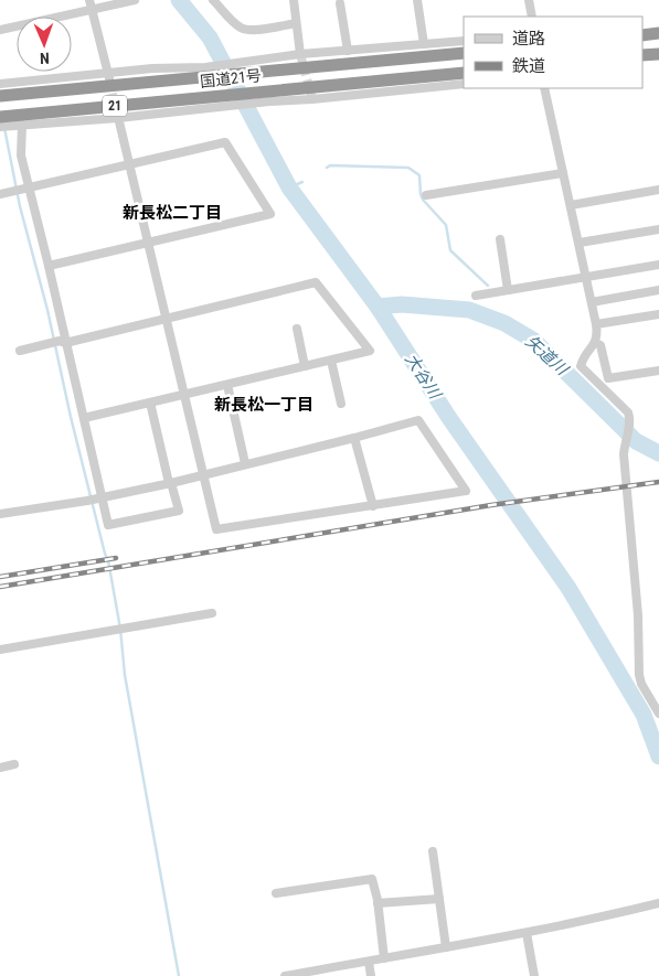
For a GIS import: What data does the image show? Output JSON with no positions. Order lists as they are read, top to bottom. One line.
{"streets":{"highway":["国道21号","21"]},"districts":["新長松二丁目","新長松一丁目"],"water":["矢道川","大谷川"],"legend":["道路","鉄道"],"north":"bottom"}
